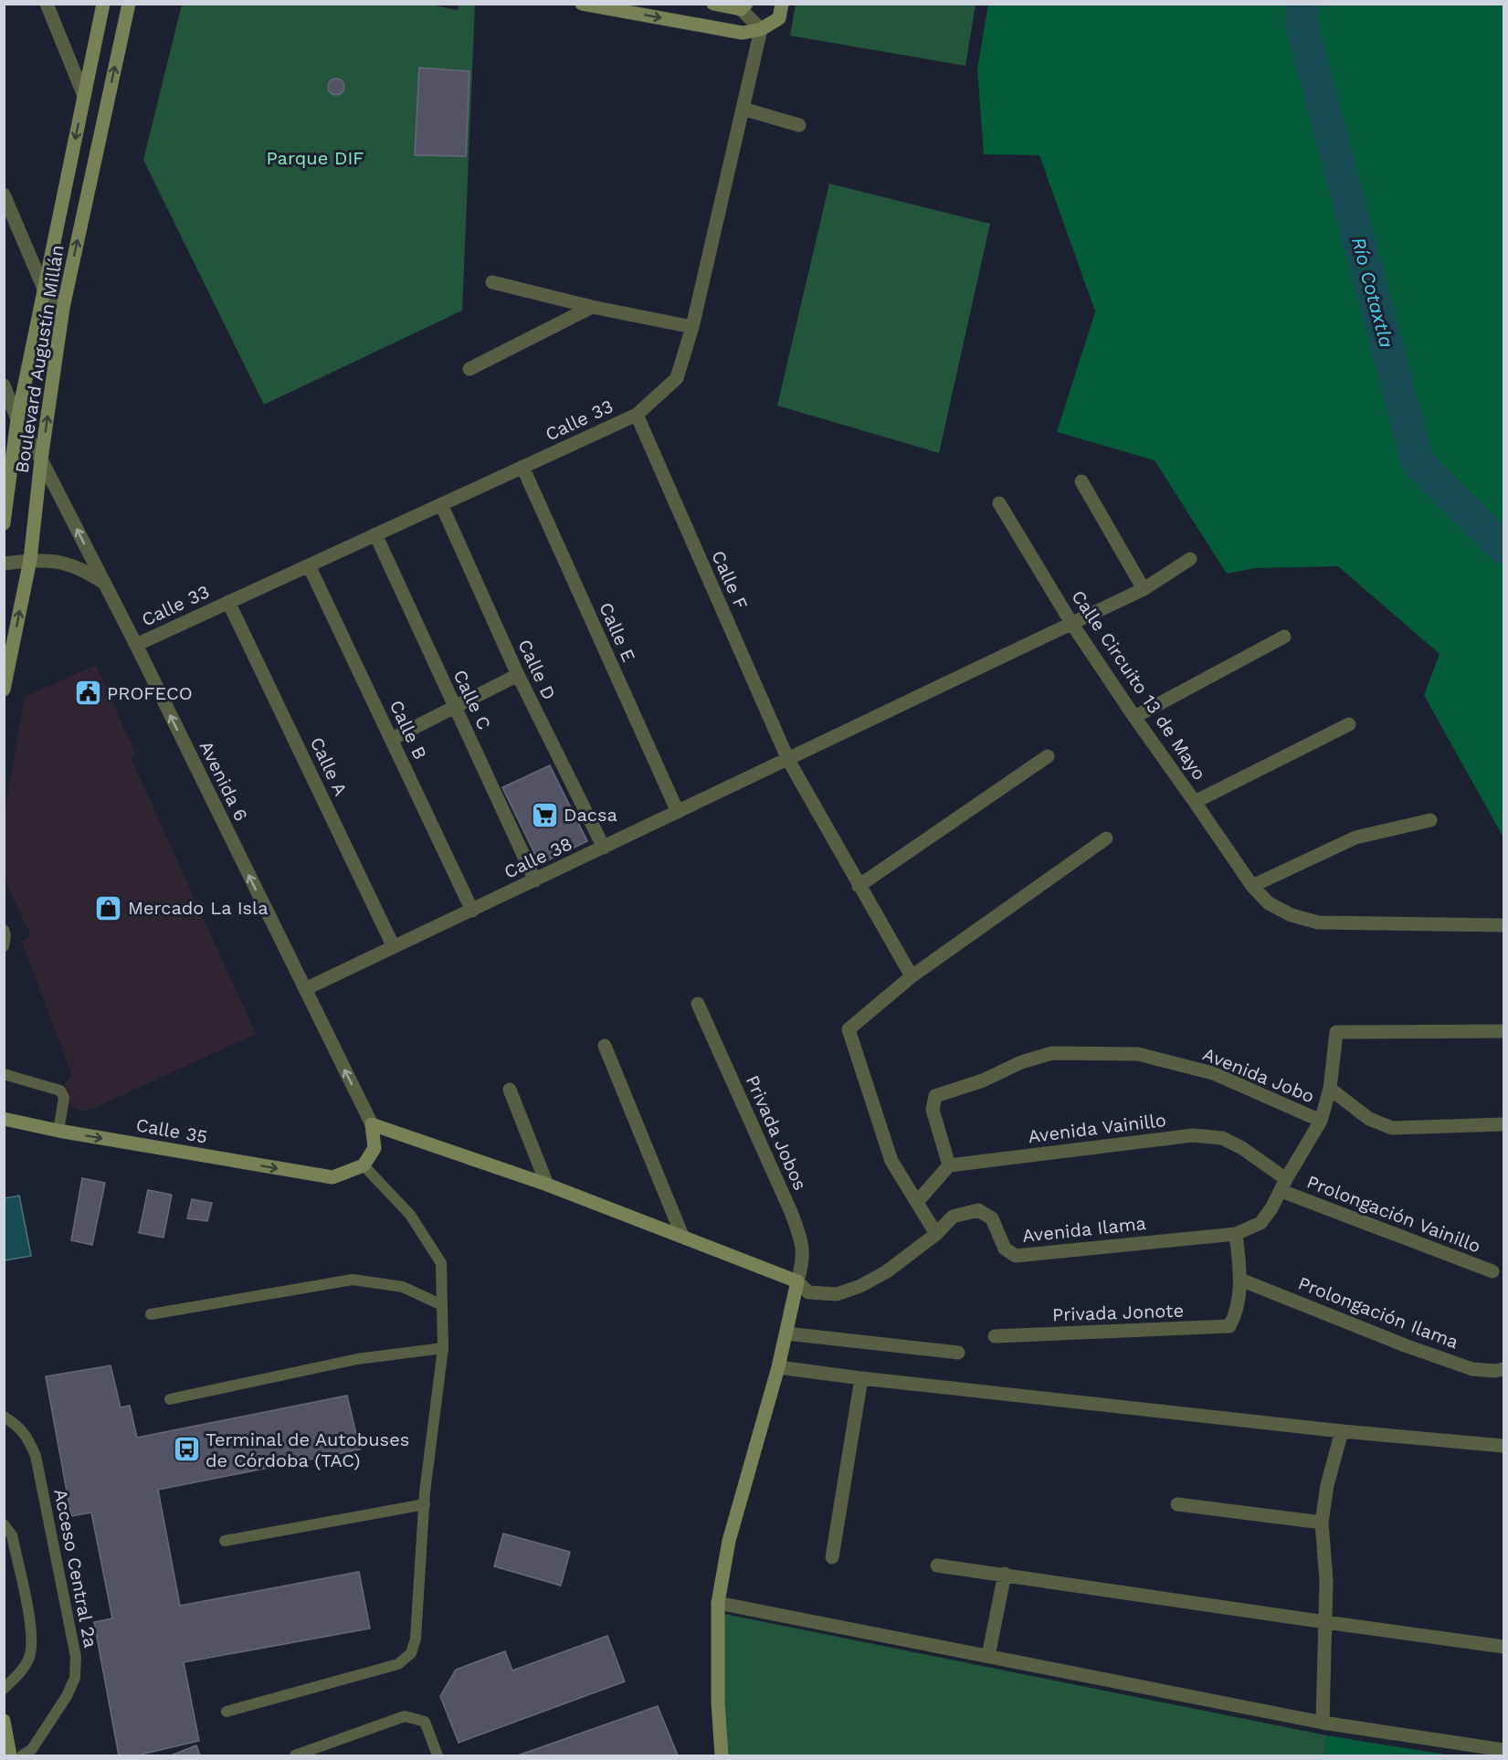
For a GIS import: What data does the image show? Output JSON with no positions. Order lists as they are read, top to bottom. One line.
{"streets":{"street":["Boulevard Augustín Millán","Calle 33","Calle F","Calle E","Calle D","Calle Circuito 13 de Mayo","Calle C","Calle B","Calle A","Avenida 6","Calle 38","Avenida Jobo","Avenida Vainillo","Calle 35","Privada Jobos","Prolongación Vainillo","Avenida Ilama","Privada Jonote","Prolongación Ilama"],"lane":["Acceso Central 2a"]},"crossings":[["Boulevard Augustín Millán","Avenida 6"],["Calle 33","Calle F"],["Calle 33","Calle E"],["Calle 33","Calle D"],["Calle 33","Calle C"],["Calle 33","Calle B"],["Calle 33","Calle A"],["Calle 33","Avenida 6"],["Calle F","Calle 38"],["Calle E","Calle 38"],["Calle D","Calle 38"],["Calle Circuito 13 de Mayo","Calle 38"],["Calle C","Calle 38"],["Calle B","Calle 38"],["Calle A","Calle 38"],["Avenida 6","Calle 38"],["Avenida 6","Calle 35"],["Avenida Jobo","Avenida Vainillo"],["Avenida Jobo","Avenida Ilama"],["Avenida Vainillo","Prolongación Vainillo"],["Avenida Vainillo","Avenida Ilama"],["Privada Jobos","Avenida Ilama"],["Prolongación Vainillo","Avenida Ilama"],["Privada Jonote","Prolongación Ilama"]],"one_way":["Avenida 6","Calle 35"],"water":["Río Cotaxtla"],"parks":["Parque DIF"],"places":{"public building":["PROFECO"],"supermarket":["Dacsa"],"shop":["Mercado La Isla"],"bus stop":["Terminal de Autobuses de Córdoba (TAC)"]}}
